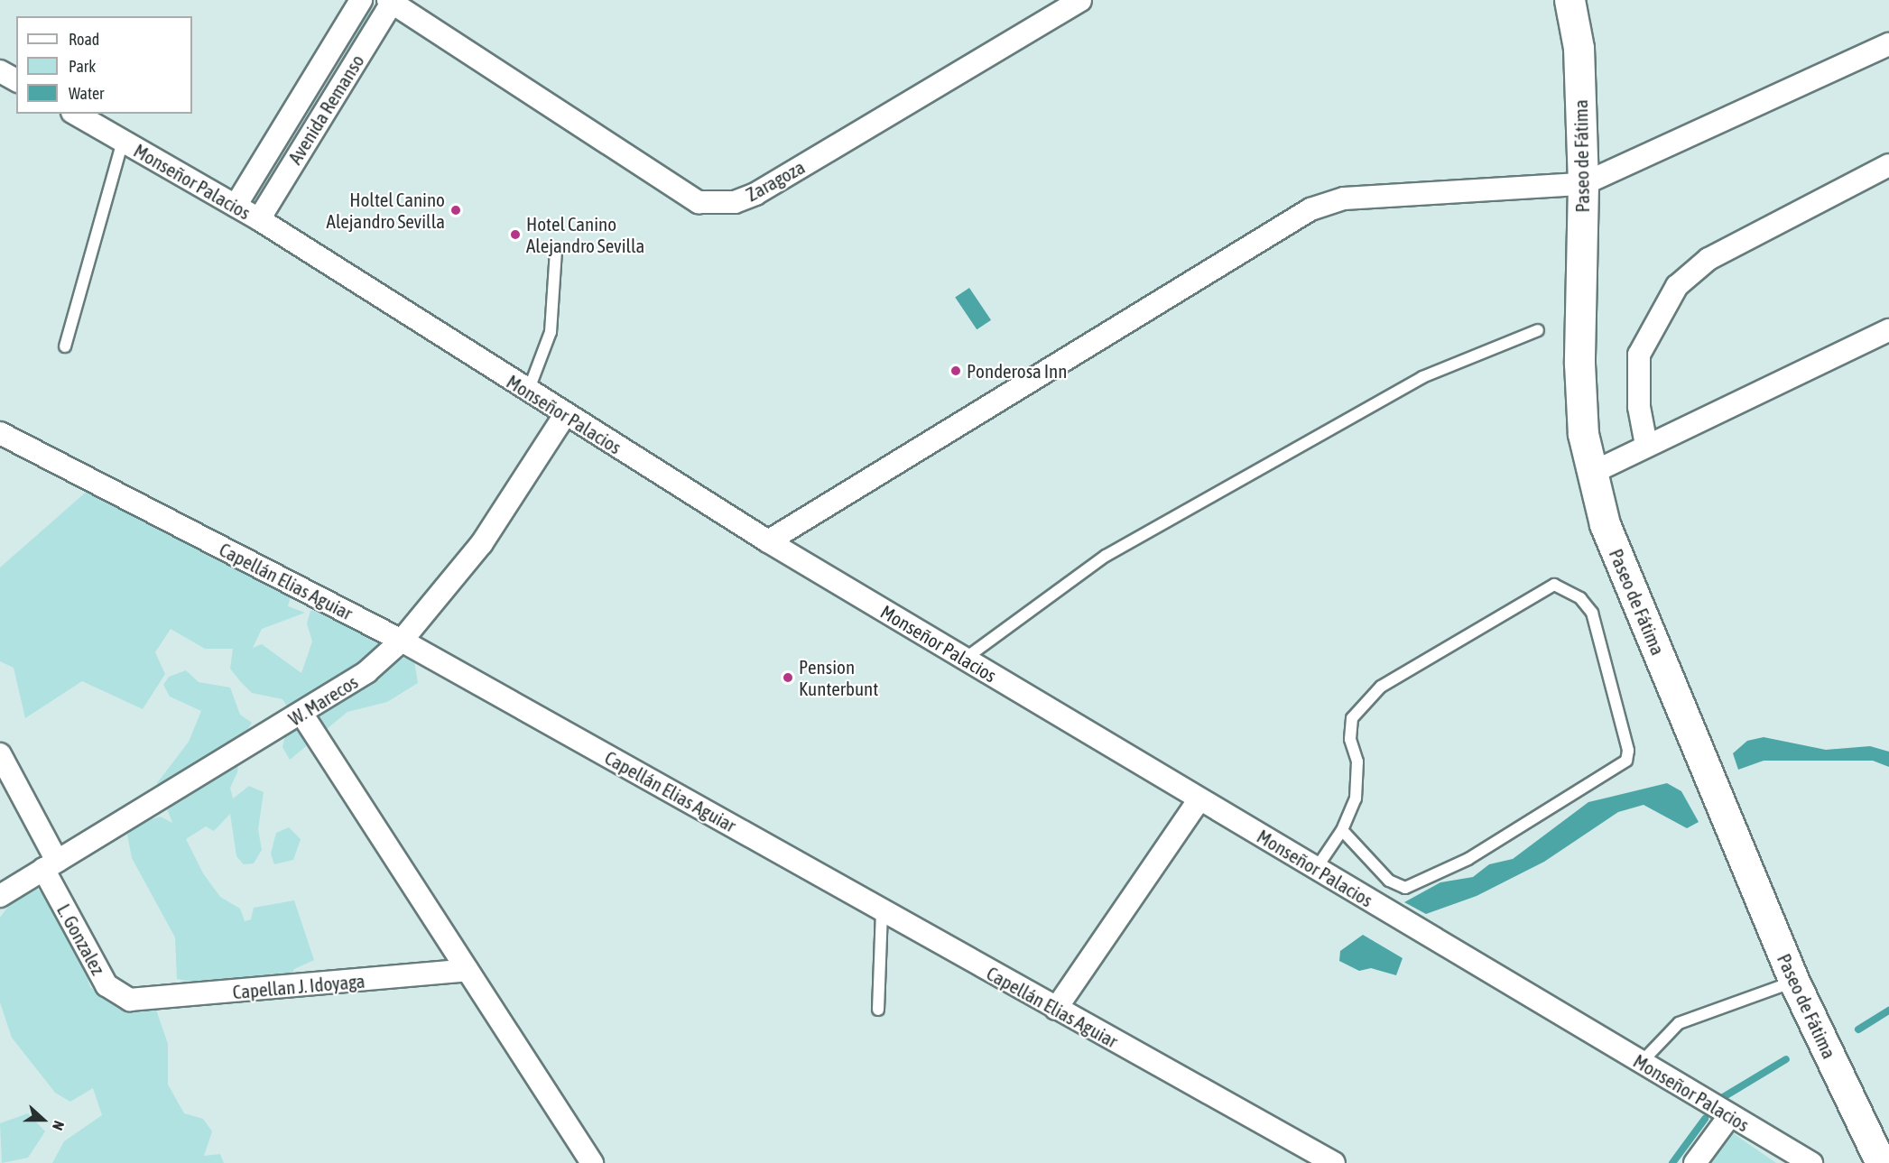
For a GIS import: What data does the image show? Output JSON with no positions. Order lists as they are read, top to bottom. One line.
{"streets":{"street":["Avenida Remanso","Paseo de Fátima","Zaragoza","Monseñor Palacios","Capellán Elias Aguiar","W. Marecos","L. Gonzalez","Capellan J. Idoyaga"]},"crossings":[["Avenida Remanso","Zaragoza"],["Avenida Remanso","Monseñor Palacios"],["Monseñor Palacios","W. Marecos"],["Capellán Elias Aguiar","W. Marecos"],["W. Marecos","L. Gonzalez"],["L. Gonzalez","Capellan J. Idoyaga"]],"places":["Holtel Canino Alejandro Sevilla","Hotel Canino Alejandro Sevilla","Ponderosa Inn","Pension Kunterbunt"],"legend":["Road","Park","Water"],"north":"right"}
